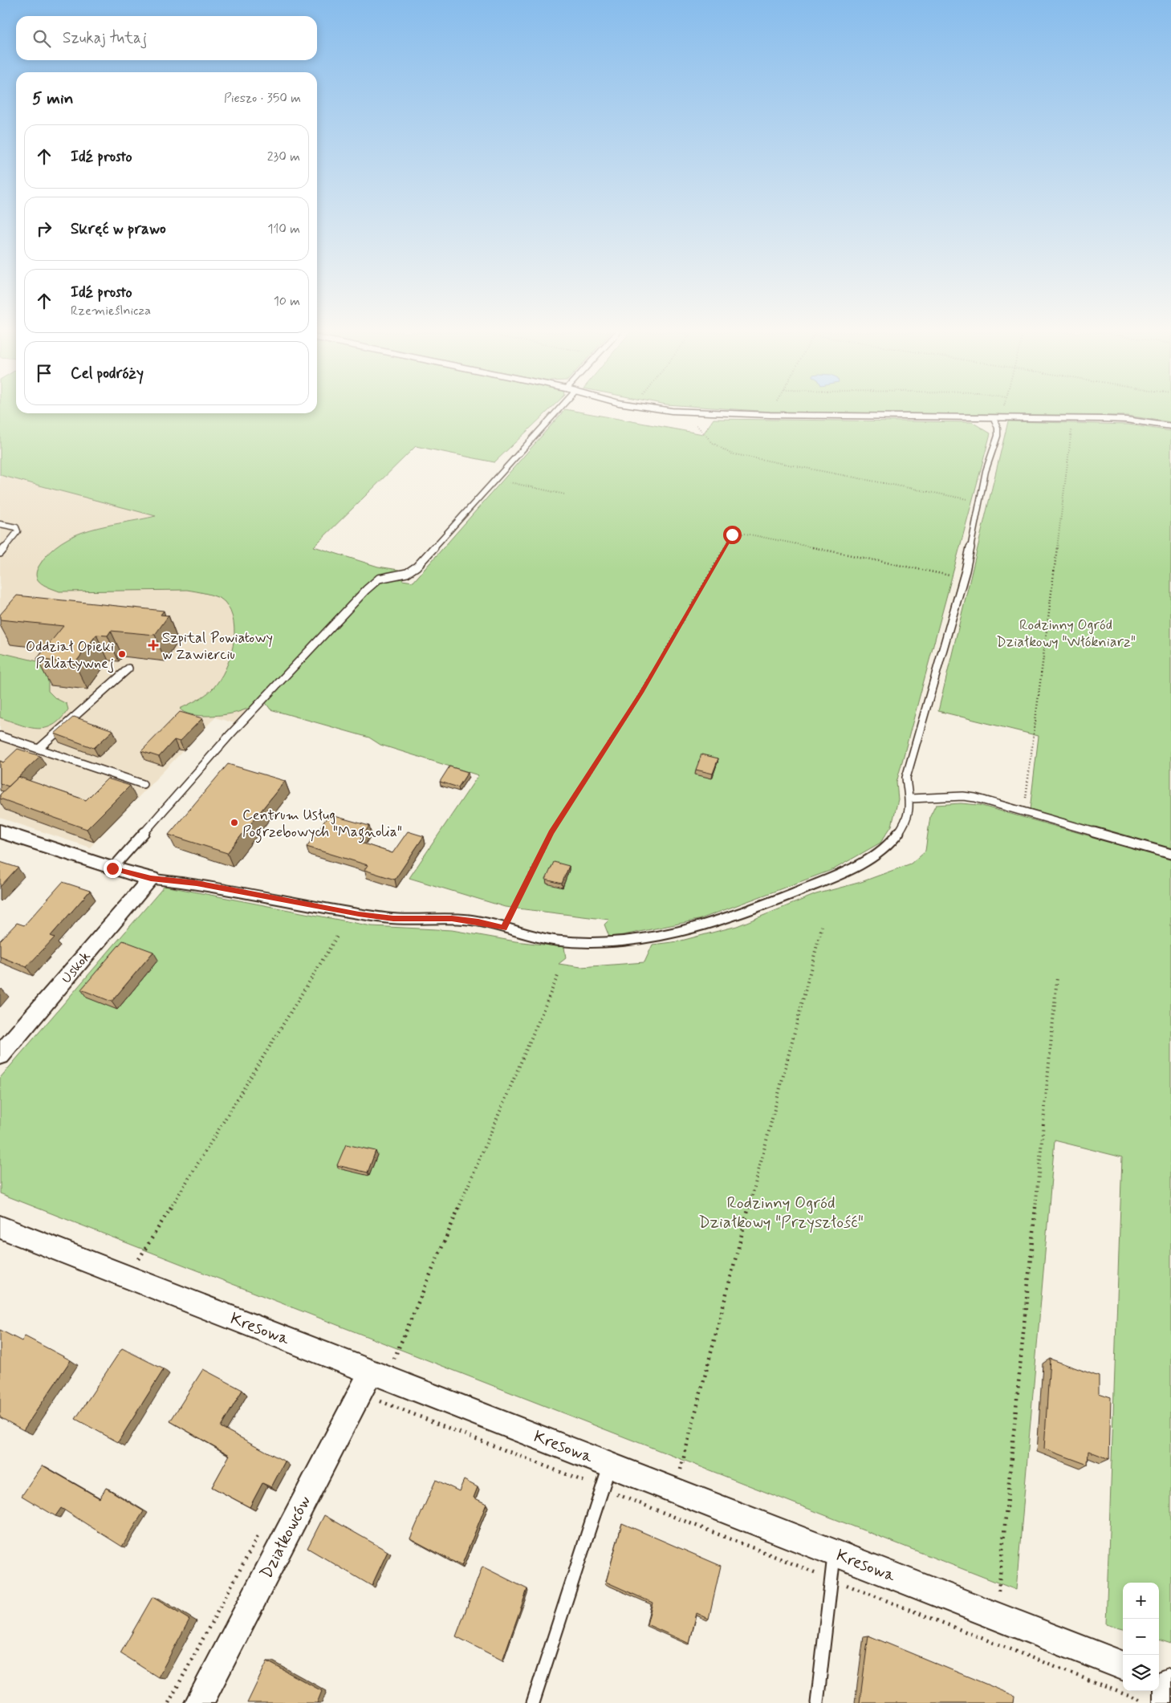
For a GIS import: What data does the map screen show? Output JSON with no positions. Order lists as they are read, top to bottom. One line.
{"streets":{"street":["Uskok","Kresowa","Działkowców"]},"crossings":[["Kresowa","Działkowców"]],"parks":["Rodzinny Ogród Działkowy \"Włókniarz\"","Rodzinny Ogród Działkowy \"Przyszłość\""],"places":{"health":["Szpital Powiatowy w Zawierciu"],"other":["Oddział Opieki Paliatywnej","Centrum Usług Pogrzebowych \"Magnolia\""]},"page":{"search":"Szukaj tutaj","heading":["5 min","Pieszo · 350 m"],"list":[["Idź prosto","230 m"],["Skręć w prawo","110 m"],["Idź prosto","Rzemieślnicza","10 m"],"Cel podróży"],"map_buttons":["+","−"]}}
